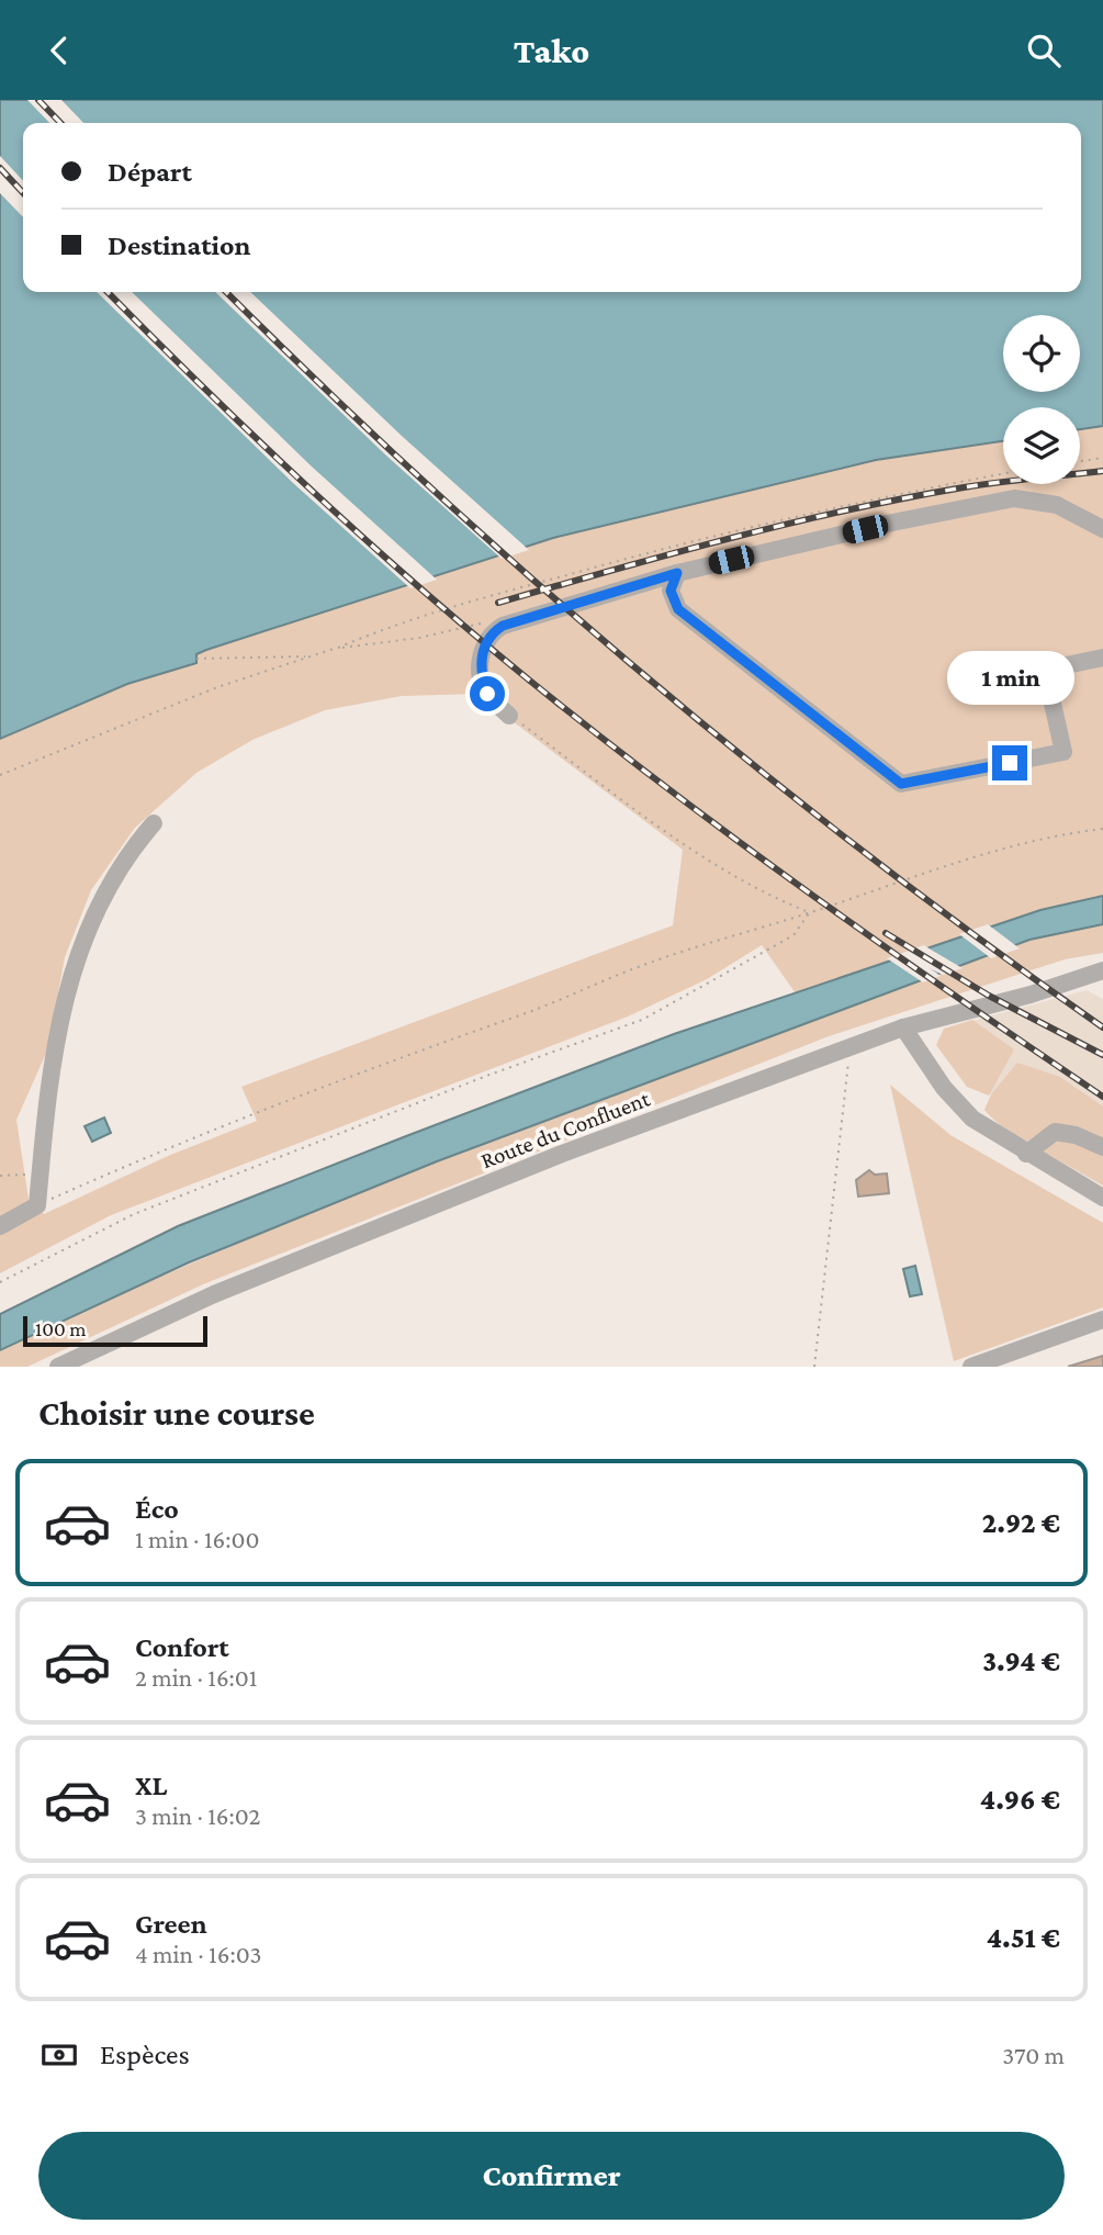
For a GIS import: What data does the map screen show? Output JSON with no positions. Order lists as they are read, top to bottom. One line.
{"streets":{"street":["Route du Confluent"]},"scale_bar":"100 m","page":{"header":"Tako","banner":["Départ","Destination"],"bubble":"1 min","scale":"100 m","heading":"Choisir une course","list":[{"name":"Éco","note":"1 min · 16:00","value":"2.92 €"},{"name":"Confort","note":"2 min · 16:01","value":"3.94 €"},{"name":"XL","note":"3 min · 16:02","value":"4.96 €"},{"name":"Green","note":"4 min · 16:03","value":"4.51 €"}],"pay":["Espèces","370 m"],"buttons":"Confirmer"}}
